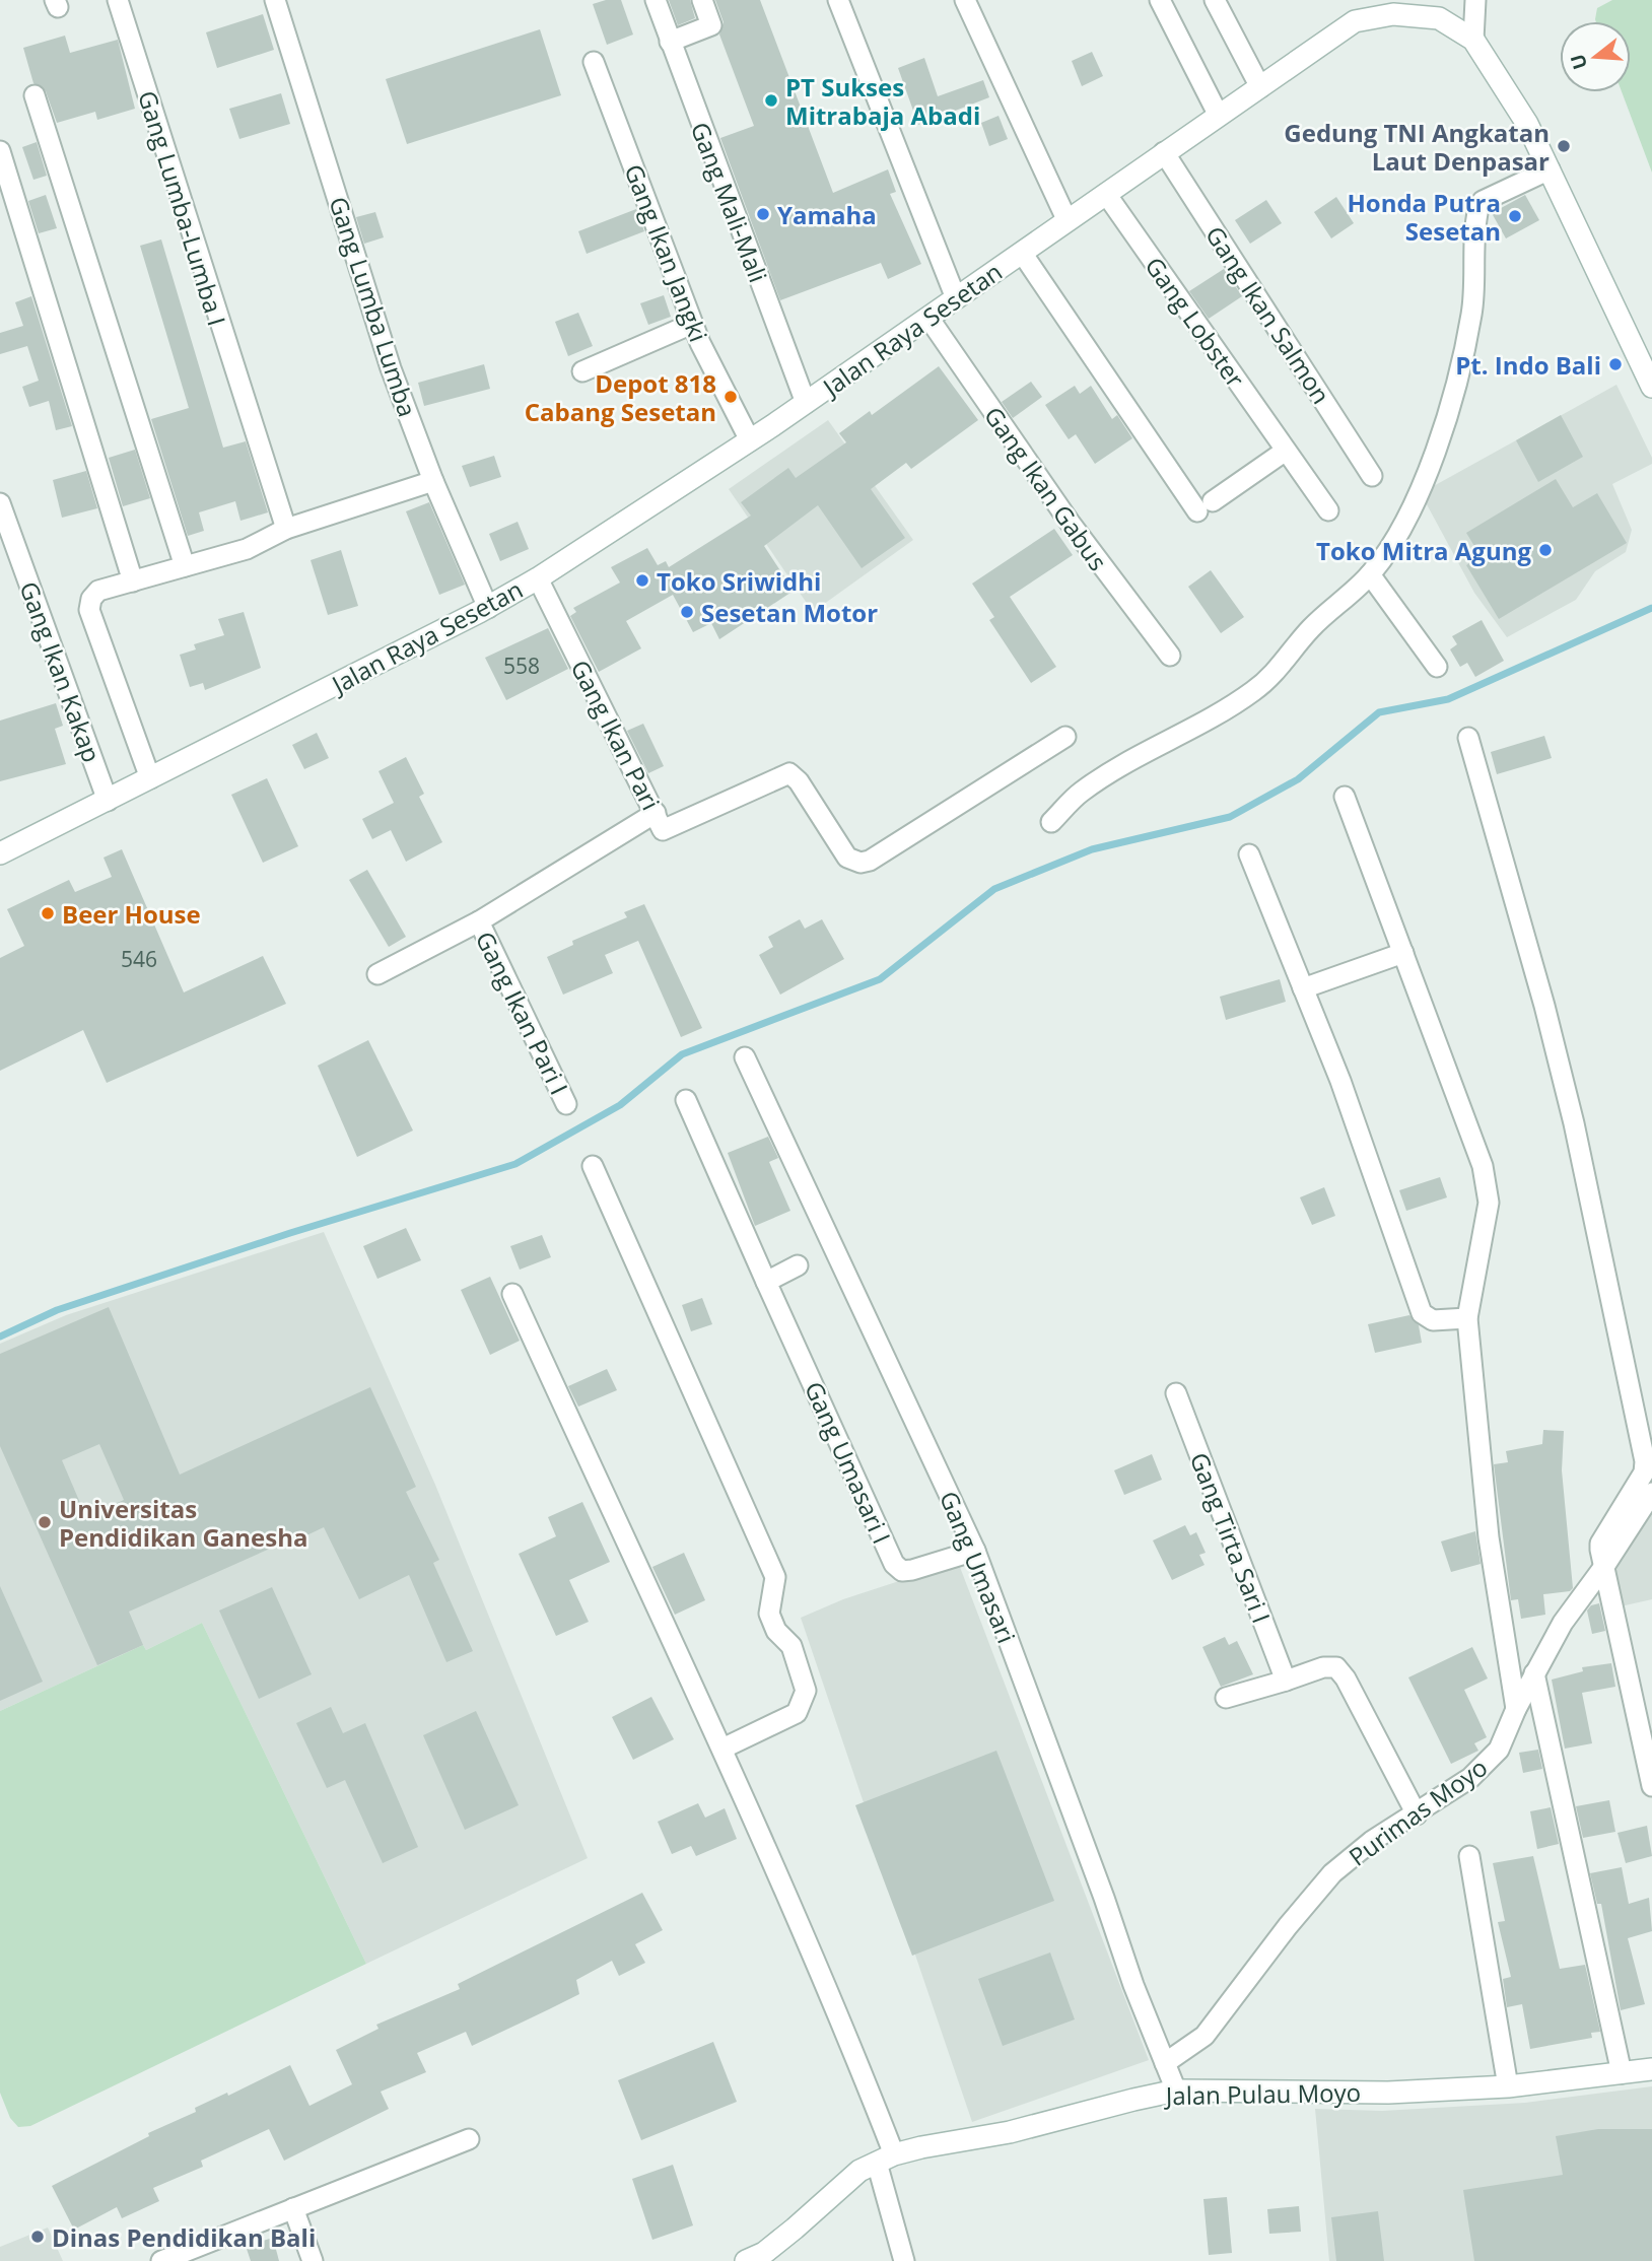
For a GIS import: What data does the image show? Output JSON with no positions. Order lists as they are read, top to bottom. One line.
{"streets":{"main road":["Jalan Raya Sesetan","Jalan Pulau Moyo"],"street":["Gang Mali-Mali","Gang Lumba-Lumba I","Gang Ikan Jangki","Gang Lumba Lumba","Gang Ikan Salmon","Gang Lobster","Gang Ikan Gabus","Gang Ikan Kakap","Gang Ikan Pari","Gang Ikan Pari I","Gang Umasari I","Gang Tirta Sari I","Gang Umasari","Purimas Moyo"]},"crossings":[["Gang Mali-Mali","Jalan Raya Sesetan"],["Gang Ikan Jangki","Jalan Raya Sesetan"],["Gang Lumba Lumba","Jalan Raya Sesetan"],["Gang Ikan Salmon","Jalan Raya Sesetan"],["Gang Lobster","Jalan Raya Sesetan"],["Jalan Raya Sesetan","Gang Ikan Gabus"],["Jalan Raya Sesetan","Gang Ikan Kakap"],["Jalan Raya Sesetan","Gang Ikan Pari"],["Gang Ikan Pari","Gang Ikan Pari I"],["Gang Umasari I","Gang Umasari"],["Gang Umasari","Purimas Moyo"],["Gang Umasari","Jalan Pulau Moyo"]],"places":["PT Sukses Mitrabaja Abadi","Gedung TNI Angkatan Laut Denpasar","Yamaha","Honda Putra Sesetan","Pt. Indo Bali","Depot 818 Cabang Sesetan","Toko Mitra Agung","Toko Sriwidhi","Sesetan Motor","Beer House","Universitas Pendidikan Ganesha","Dinas Pendidikan Bali"],"house_numbers":["558","546"],"north":"left"}
